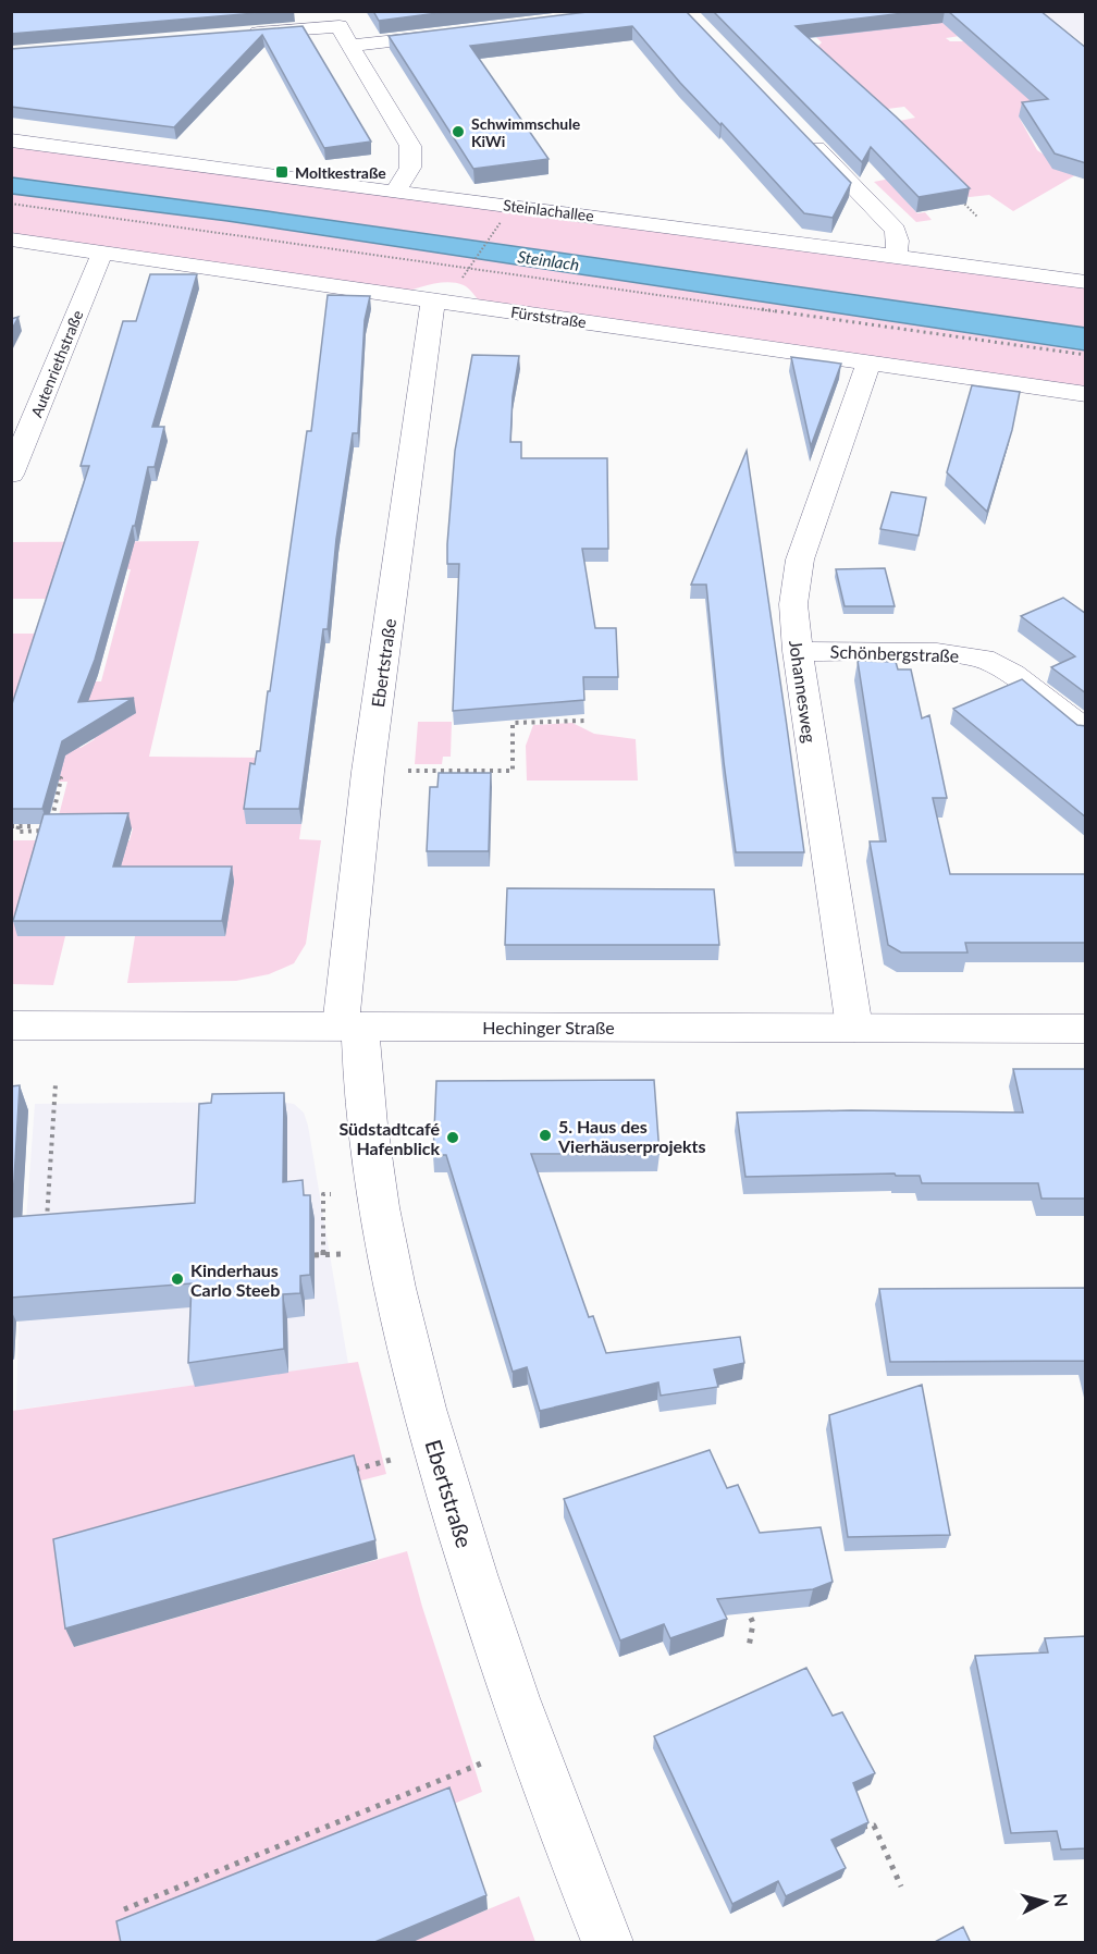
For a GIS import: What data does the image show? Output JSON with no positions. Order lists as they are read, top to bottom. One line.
{"streets":{"street":["Steinlachallee","Fürststraße","Autenriethstraße","Schönbergstraße","Ebertstraße","Johannesweg","Hechinger Straße"]},"crossings":[["Fürststraße","Autenriethstraße"],["Fürststraße","Ebertstraße"],["Fürststraße","Johannesweg"],["Schönbergstraße","Johannesweg"],["Ebertstraße","Hechinger Straße"],["Johannesweg","Hechinger Straße"]],"water":["Steinlach"],"places":{"other":["Schwimmschule KiWi","5. Haus des Vierhäuserprojekts","Südstadtcafé Hafenblick","Kinderhaus Carlo Steeb"],"transit":["Moltkestraße"]},"north":"right"}
